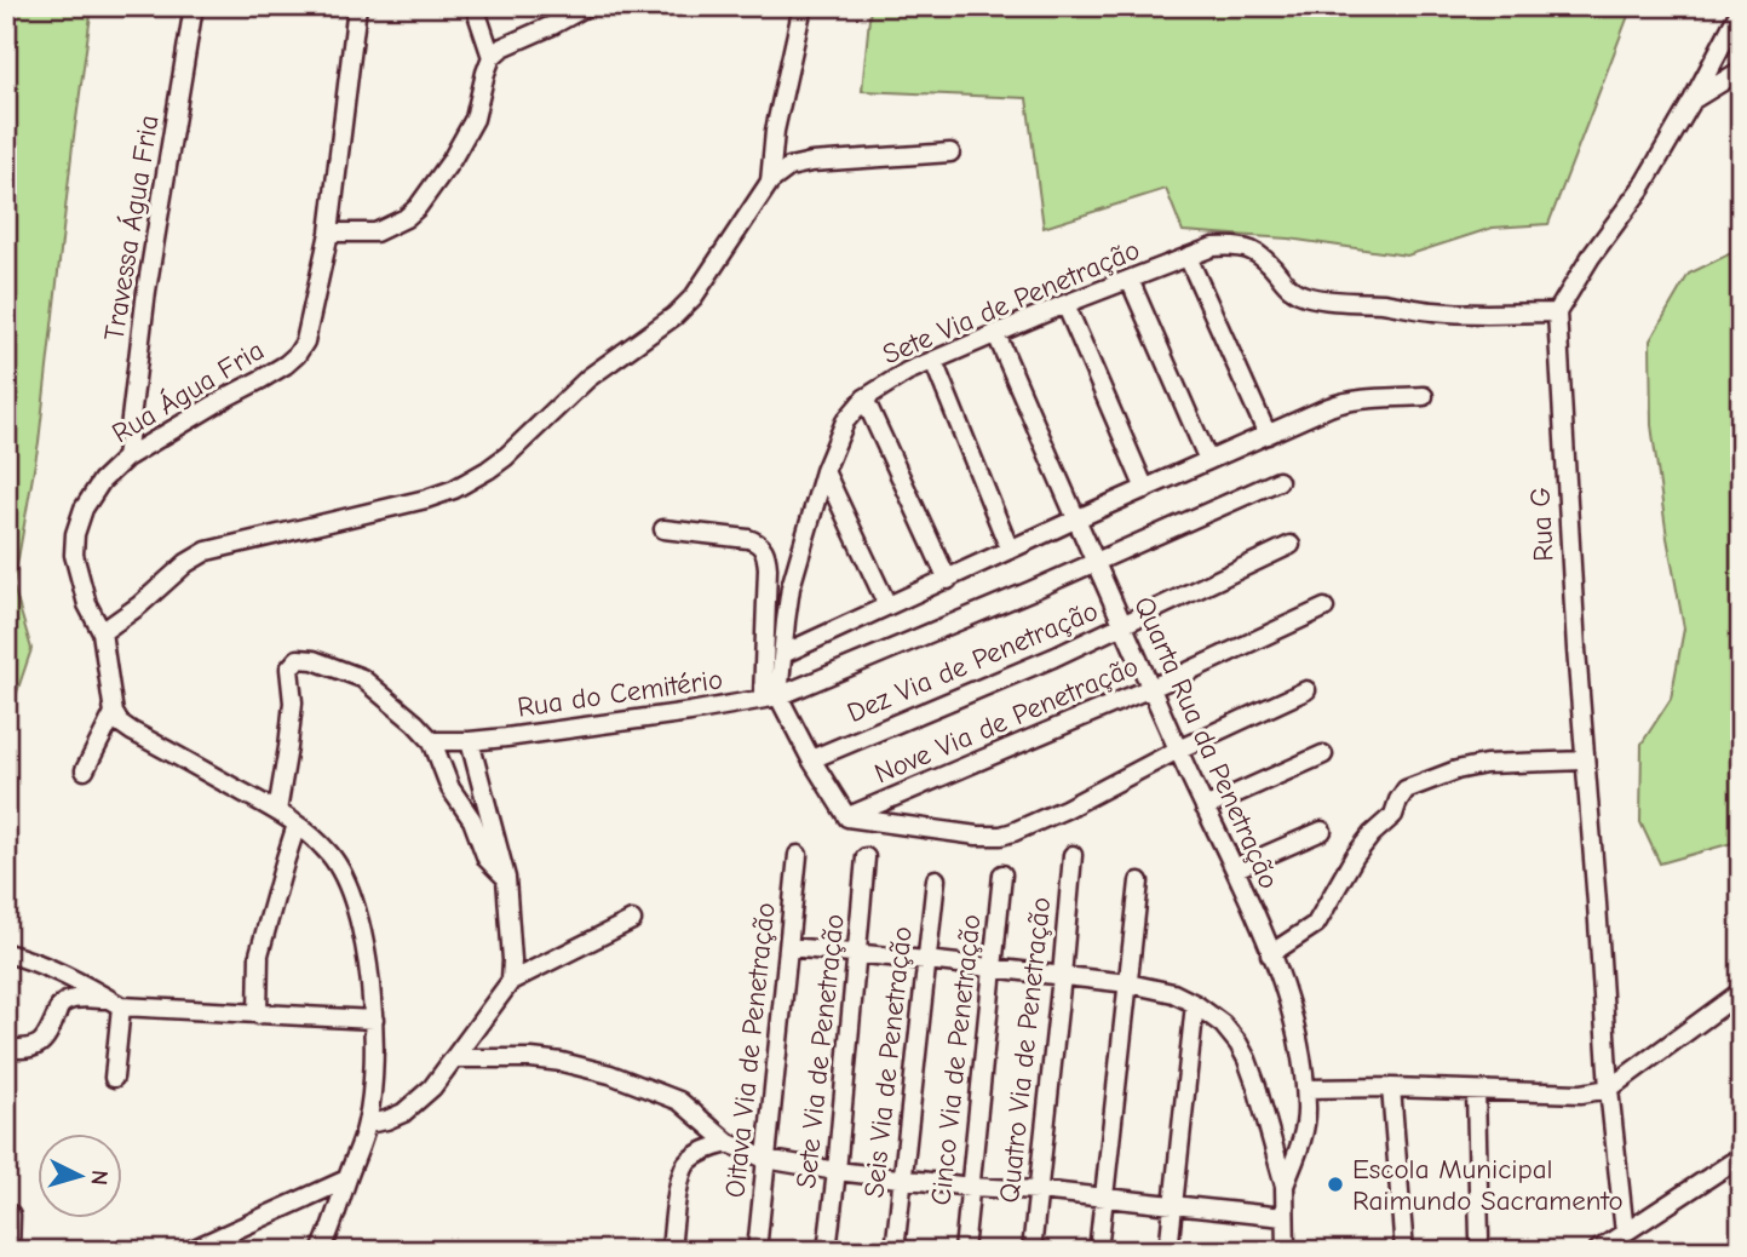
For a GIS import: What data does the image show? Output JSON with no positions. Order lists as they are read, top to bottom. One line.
{"streets":{"street":["Travessa Água Fria","Sete Via de Penetração","Rua Água Fria","Rua G","Dez Via de Penetração","Rua do Cemitério","Nove Via de Penetração","Quarta Rua da Penetração","Oitava Via de Penetração","Quatro Via de Penetração","Cinco Via de Penetração","Seis Via de Penetração"]},"crossings":[["Travessa Água Fria","Rua Água Fria"],["Sete Via de Penetração","Rua G"],["Sete Via de Penetração","Rua do Cemitério"],["Sete Via de Penetração","Quarta Rua da Penetração"],["Dez Via de Penetração","Quarta Rua da Penetração"],["Rua do Cemitério","Quarta Rua da Penetração"],["Nove Via de Penetração","Quarta Rua da Penetração"]],"places":["Escola Municipal Raimundo Sacramento"],"north":"right"}
